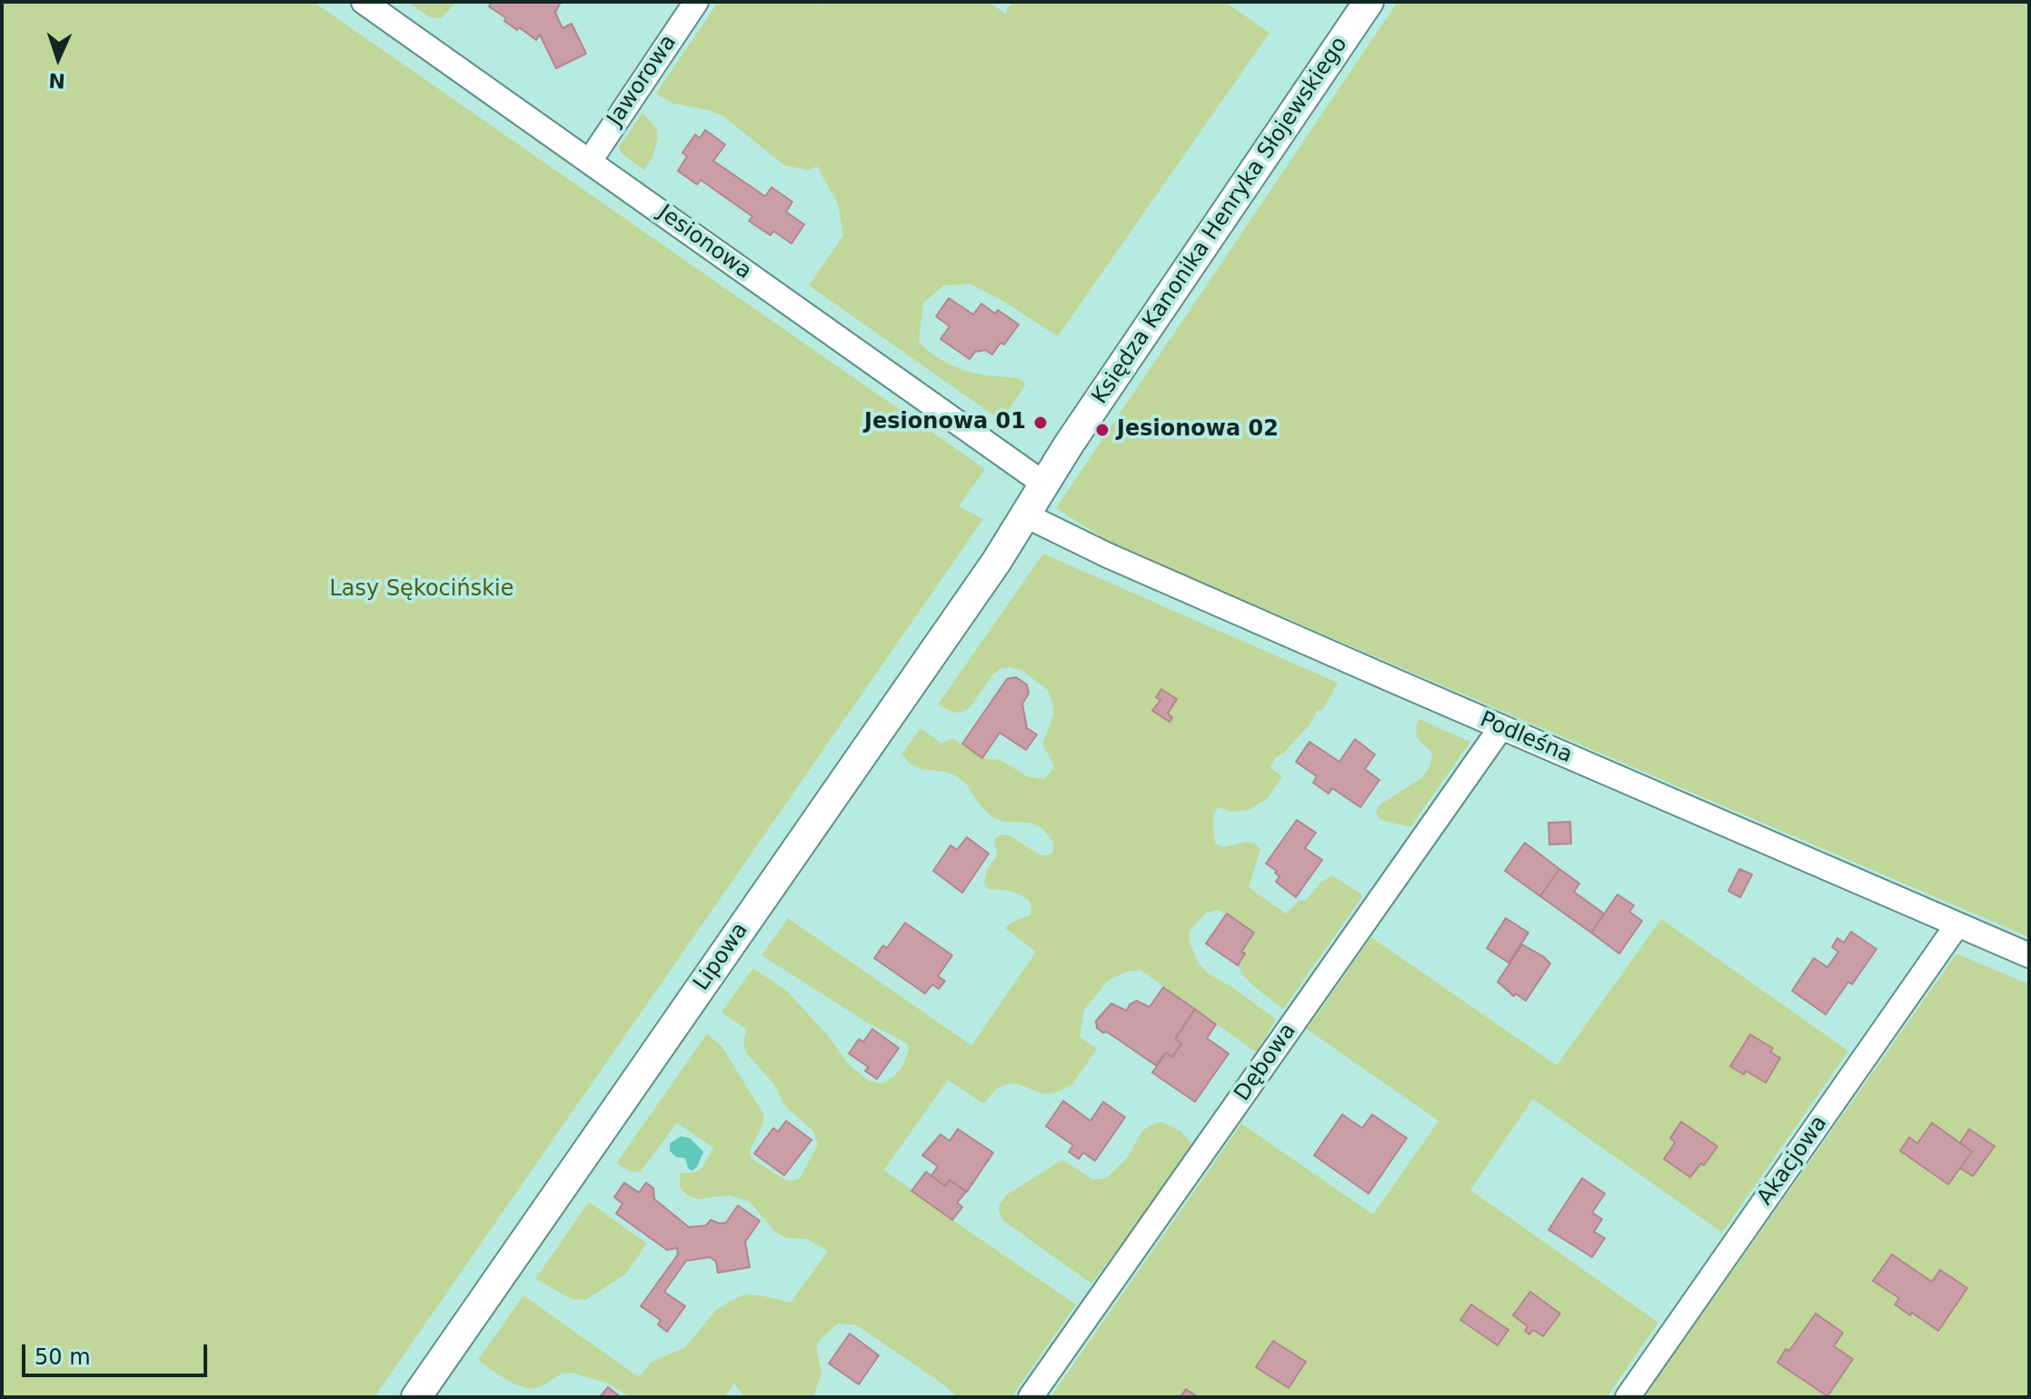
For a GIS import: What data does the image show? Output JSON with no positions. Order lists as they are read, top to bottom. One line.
{"streets":{"street":["Jaworowa","Księdza Kanonika Henryka Słojewskiego","Jesionowa","Podleśna","Lipowa","Dębowa","Akacjowa"]},"crossings":[["Jaworowa","Jesionowa"],["Księdza Kanonika Henryka Słojewskiego","Jesionowa"],["Księdza Kanonika Henryka Słojewskiego","Podleśna"],["Księdza Kanonika Henryka Słojewskiego","Lipowa"],["Podleśna","Lipowa"],["Podleśna","Dębowa"],["Podleśna","Akacjowa"]],"parks":["Lasy Sękocińskie"],"places":["Jesionowa 01","Jesionowa 02"],"scale_bar":"50 m","north":"bottom"}
